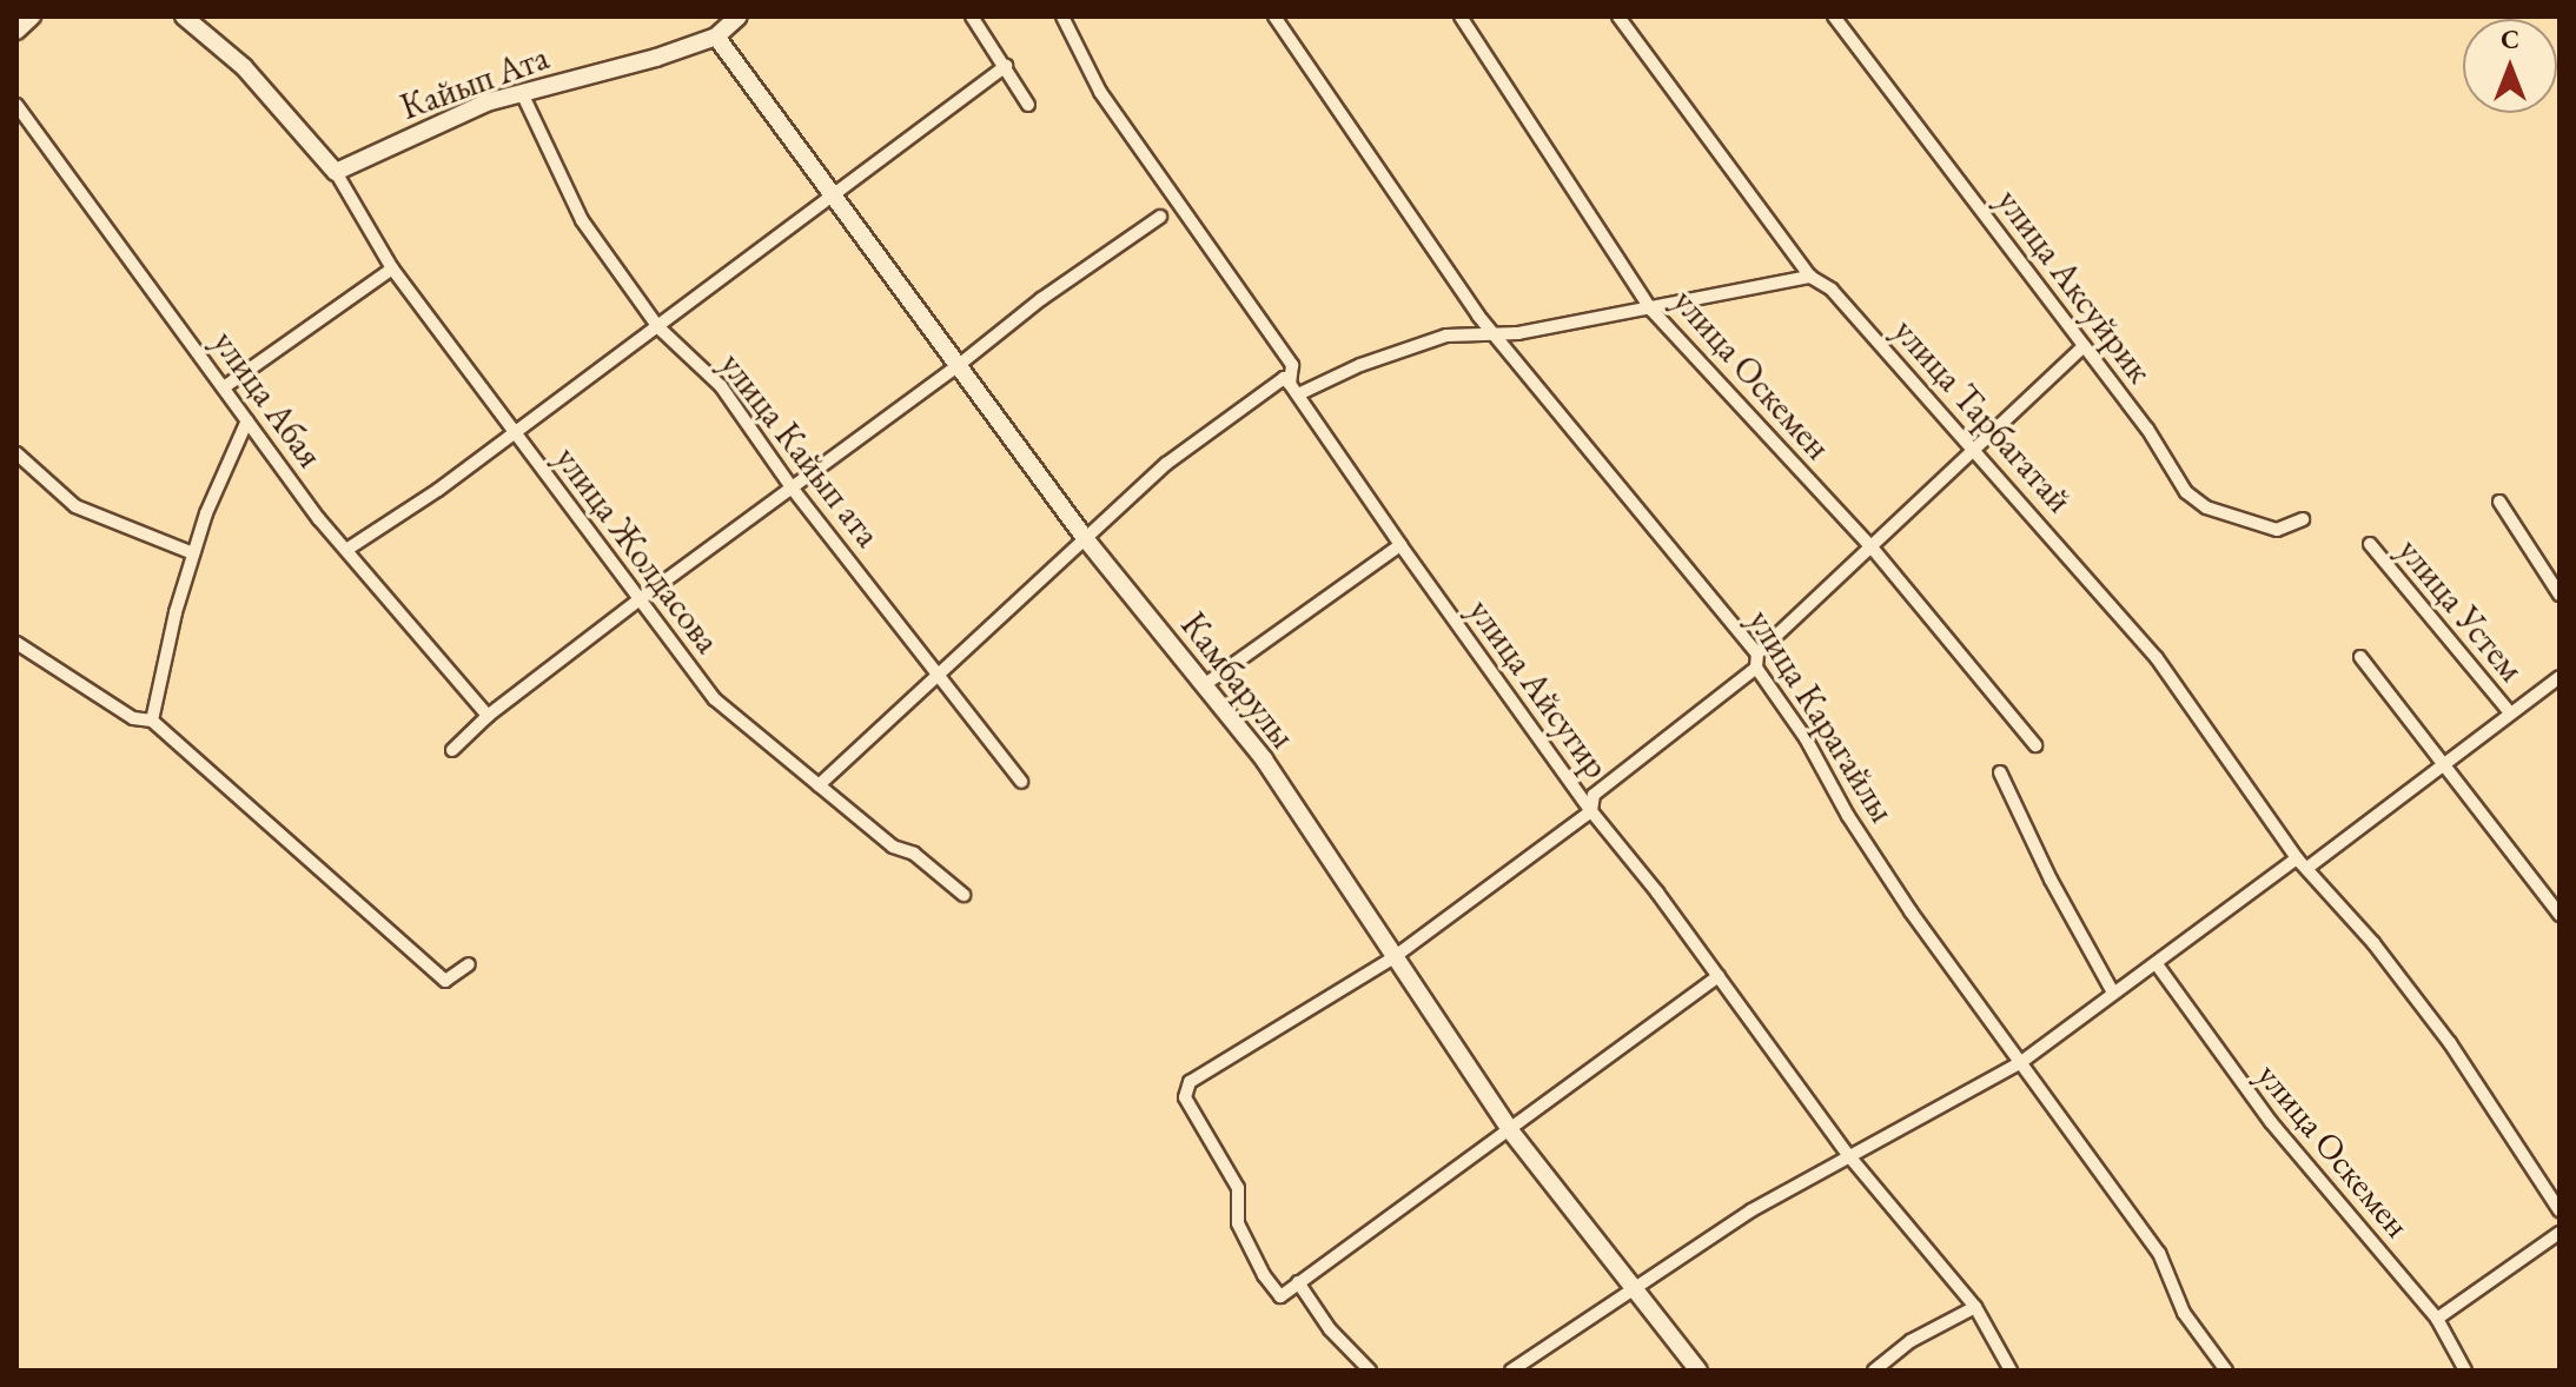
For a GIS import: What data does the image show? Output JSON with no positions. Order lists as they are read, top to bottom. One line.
{"streets":{"street":["Кайып Ата","улица Аксуйрик","улица Оскемен","улица Абая","улица Тарбагатай","улица Кайып ата","улица Жолдасова","улица Устем","Камбарулы","улица Айсугир","улица Карагайлы"]},"crossings":[["Кайып Ата","улица Кайып ата"],["Кайып Ата","улица Жолдасова"],["Кайып Ата","Камбарулы"]],"north":"top"}
